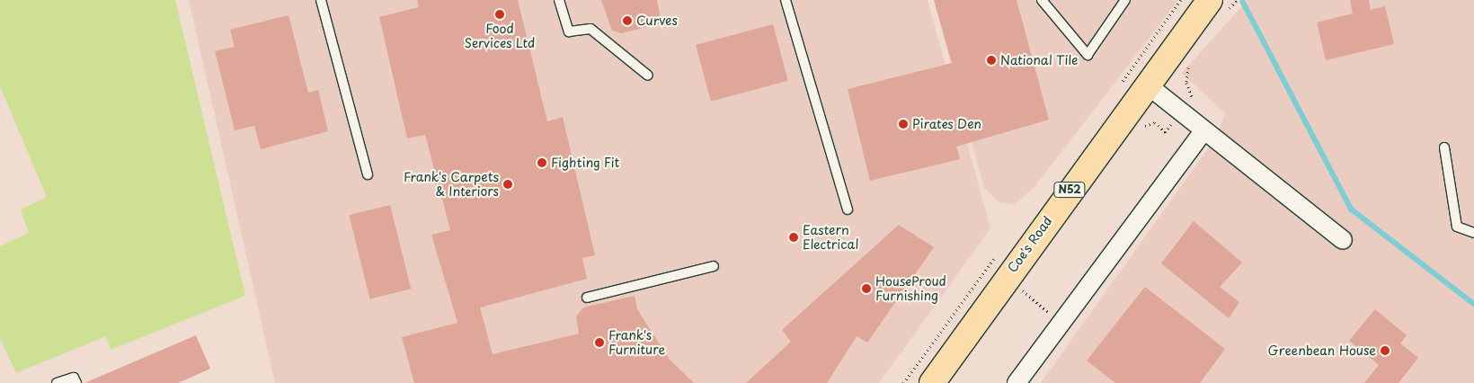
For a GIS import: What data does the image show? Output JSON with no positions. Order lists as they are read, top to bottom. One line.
{"streets":{"main road":["N52","Coe's Road"]},"places":["Food Services Ltd","Curves","National Tile","Pirates Den","Fighting Fit","Frank's Carpets & Interiors","Eastern Electrical","HouseProud Furnishing","Frank's Furniture","Greenbean House"]}
